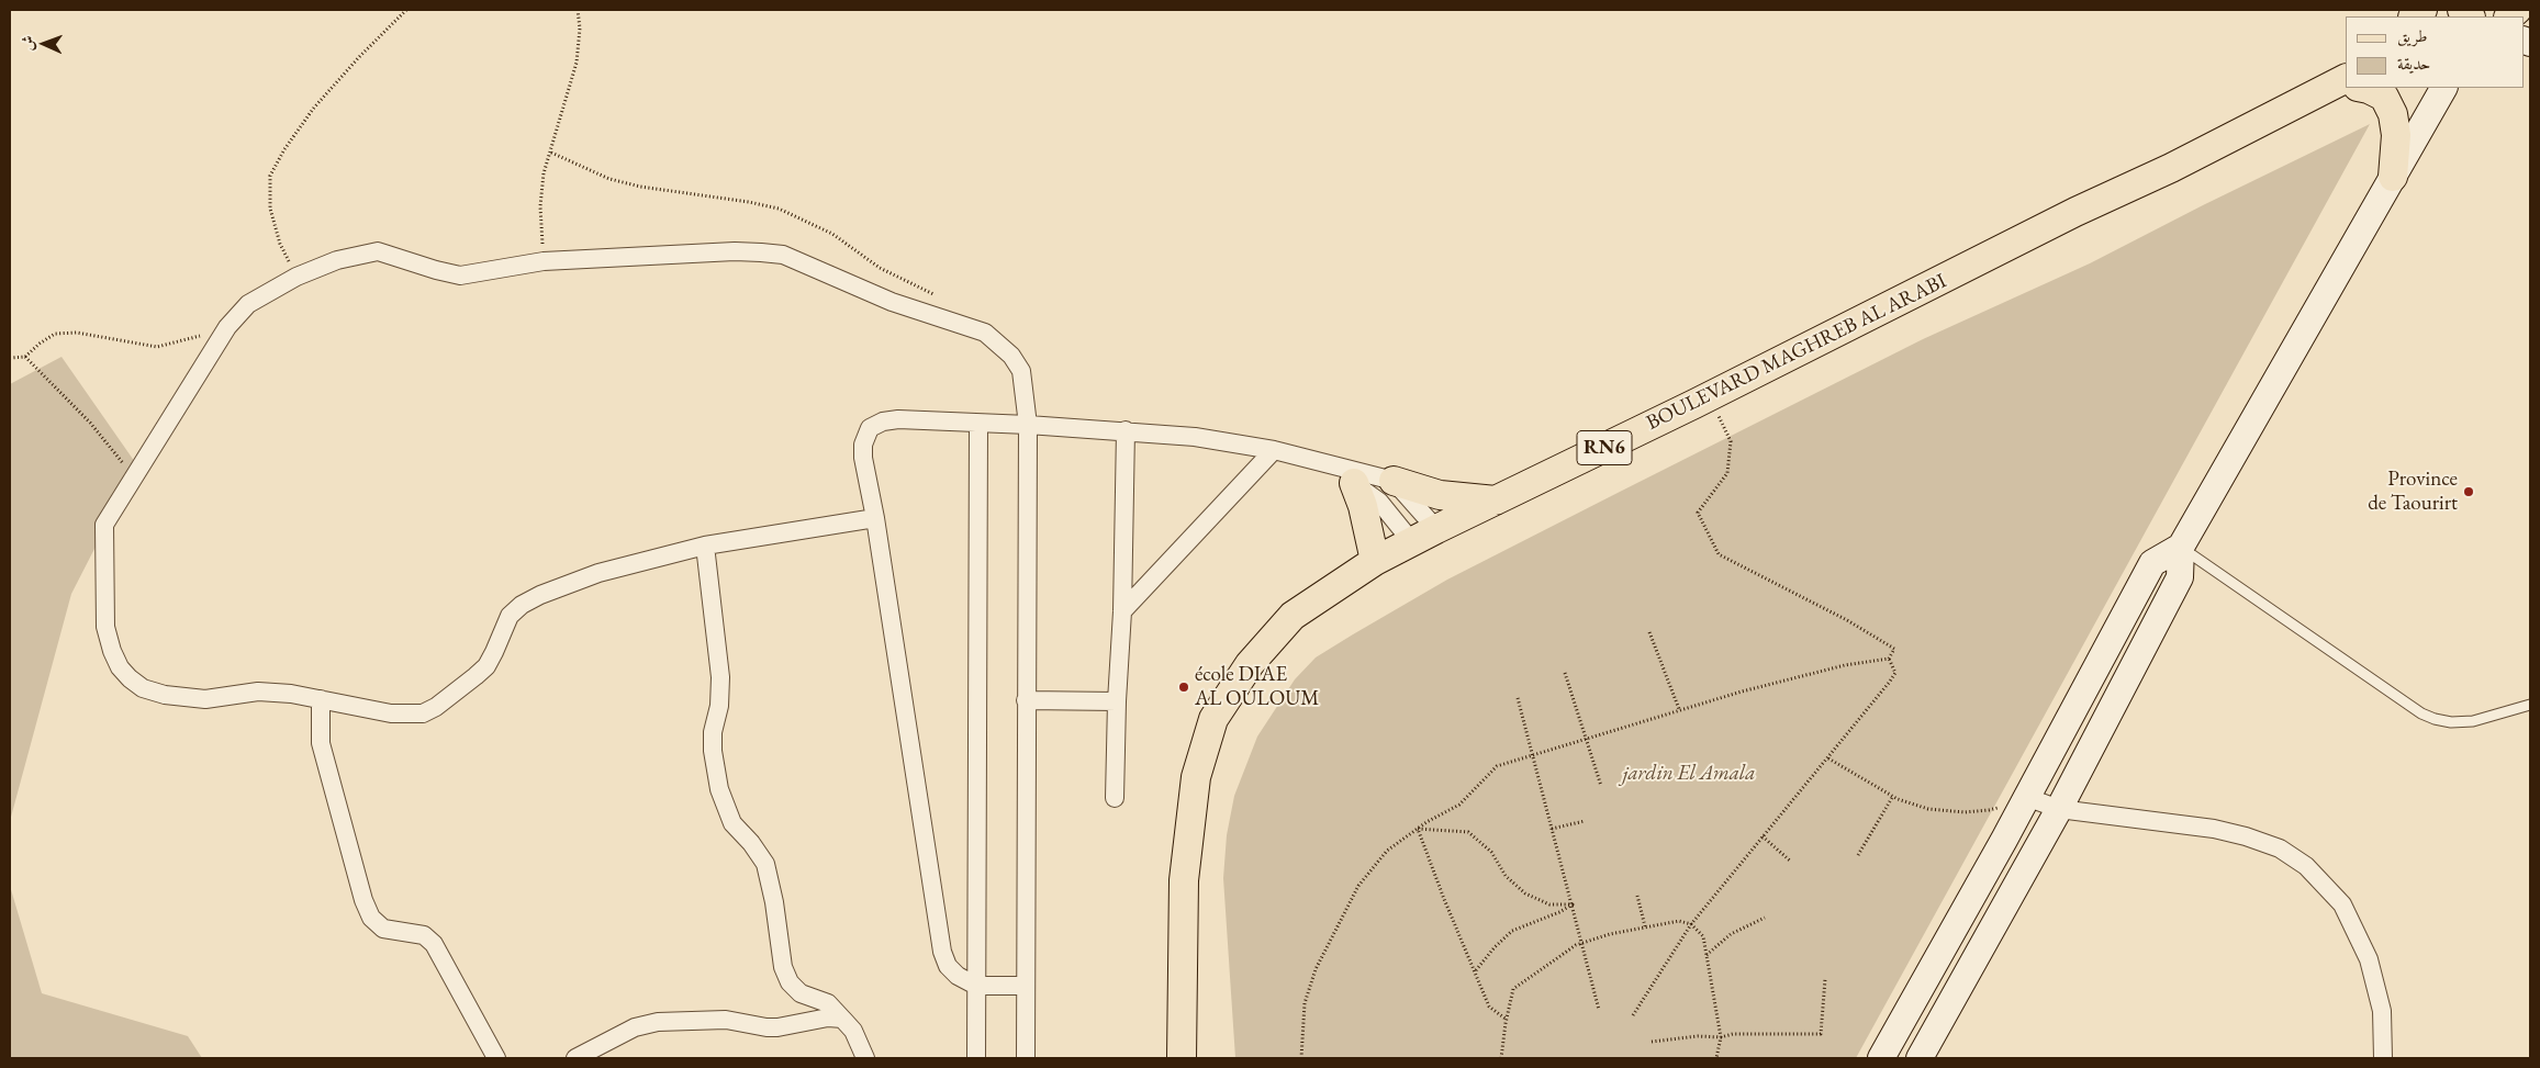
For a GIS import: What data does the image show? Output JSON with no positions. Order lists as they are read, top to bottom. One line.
{"streets":{"main road":["BOULEVARD MAGHREB AL ARABI","RN6"]},"parks":["jardin El Amala"],"places":["Province de Taourirt","école DIAE AL OULOUM"],"legend":["طريق","حديقة"],"north":"left"}
